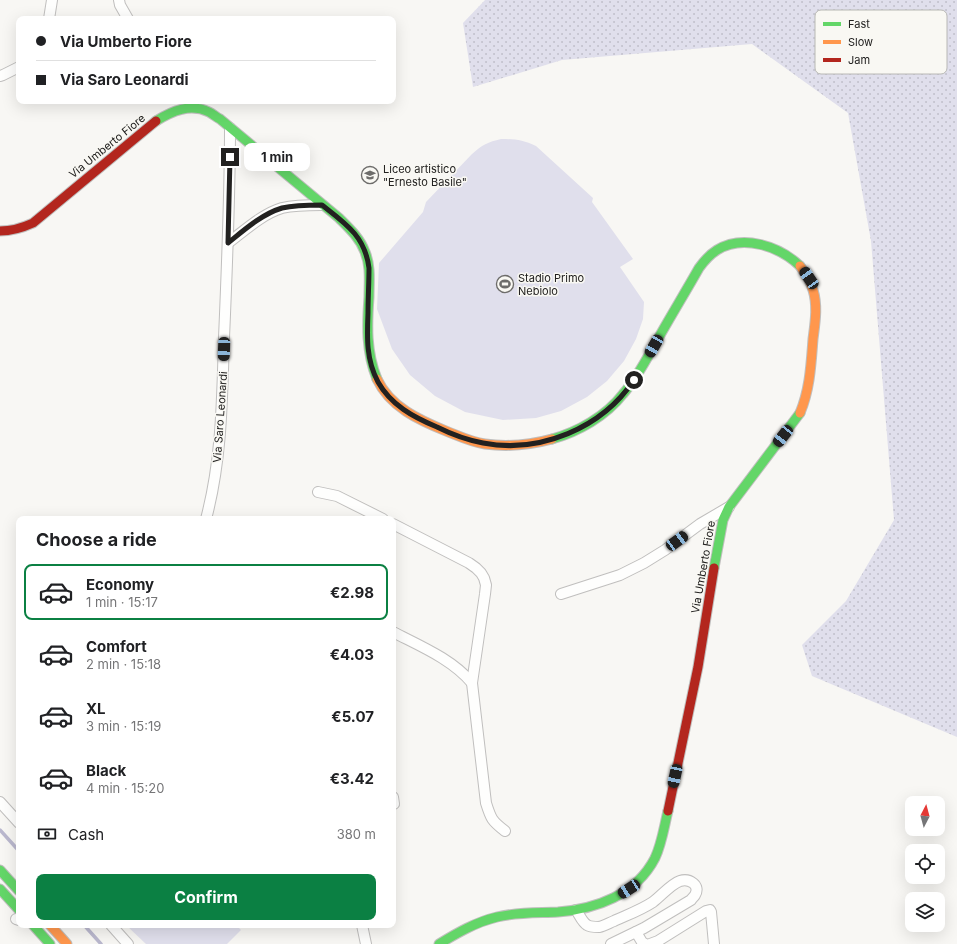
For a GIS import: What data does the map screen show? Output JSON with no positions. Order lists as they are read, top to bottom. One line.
{"streets":{"street":["Via Umberto Fiore","Via Saro Leonardi"]},"crossings":[["Via Umberto Fiore","Via Saro Leonardi"]],"places":{"school or university":["Liceo artistico \"Ernesto Basile\""],"sports":["Stadio Primo Nebiolo"]},"legend":["Fast","Slow","Jam"],"north":"top","page":{"banner":["Via Umberto Fiore","Via Saro Leonardi"],"bubble":"1 min","heading":"Choose a ride","list":[{"name":"Economy","note":"1 min · 15:17","value":"€2.98"},{"name":"Comfort","note":"2 min · 15:18","value":"€4.03"},{"name":"XL","note":"3 min · 15:19","value":"€5.07"},{"name":"Black","note":"4 min · 15:20","value":"€3.42"}],"pay":["Cash","380 m"],"buttons":"Confirm"}}
